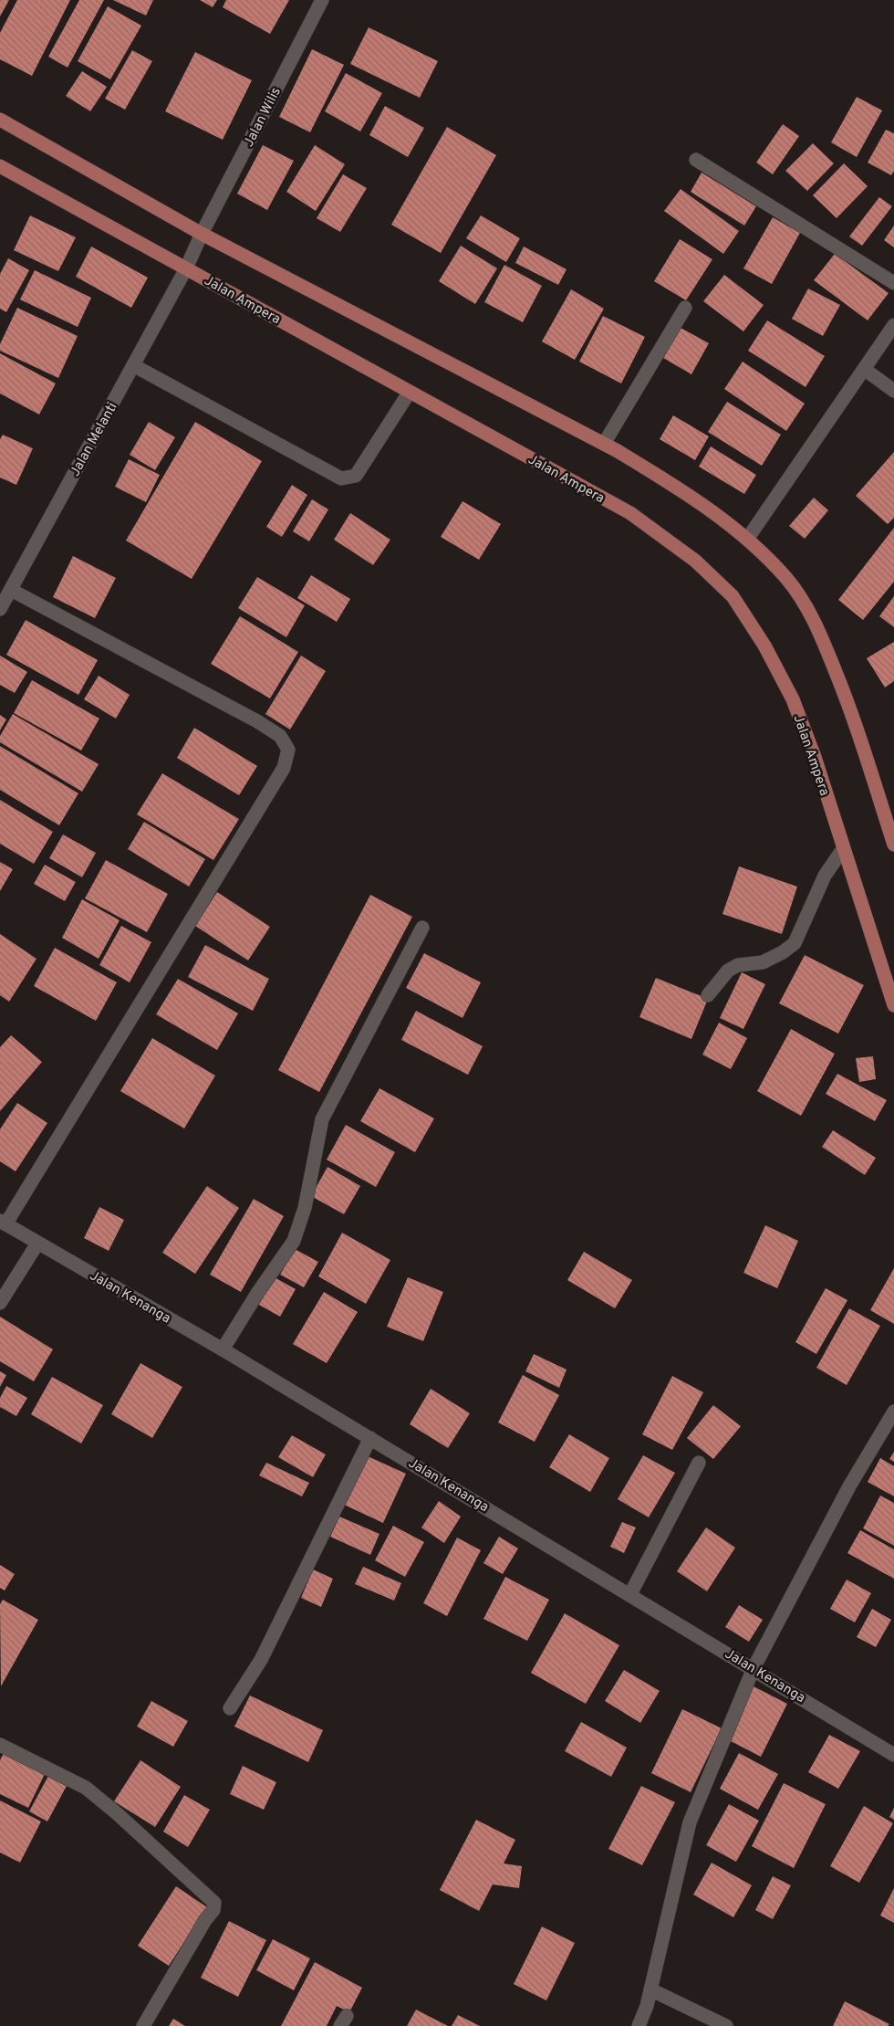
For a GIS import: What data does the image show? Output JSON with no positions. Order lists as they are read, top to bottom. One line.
{"streets":{"main road":["Jalan Ampera"],"street":["Jalan Wilis","Jalan Melanti","Jalan Kenanga"]},"crossings":[["Jalan Wilis","Jalan Ampera"],["Jalan Wilis","Jalan Melanti"],["Jalan Ampera","Jalan Melanti"]]}
